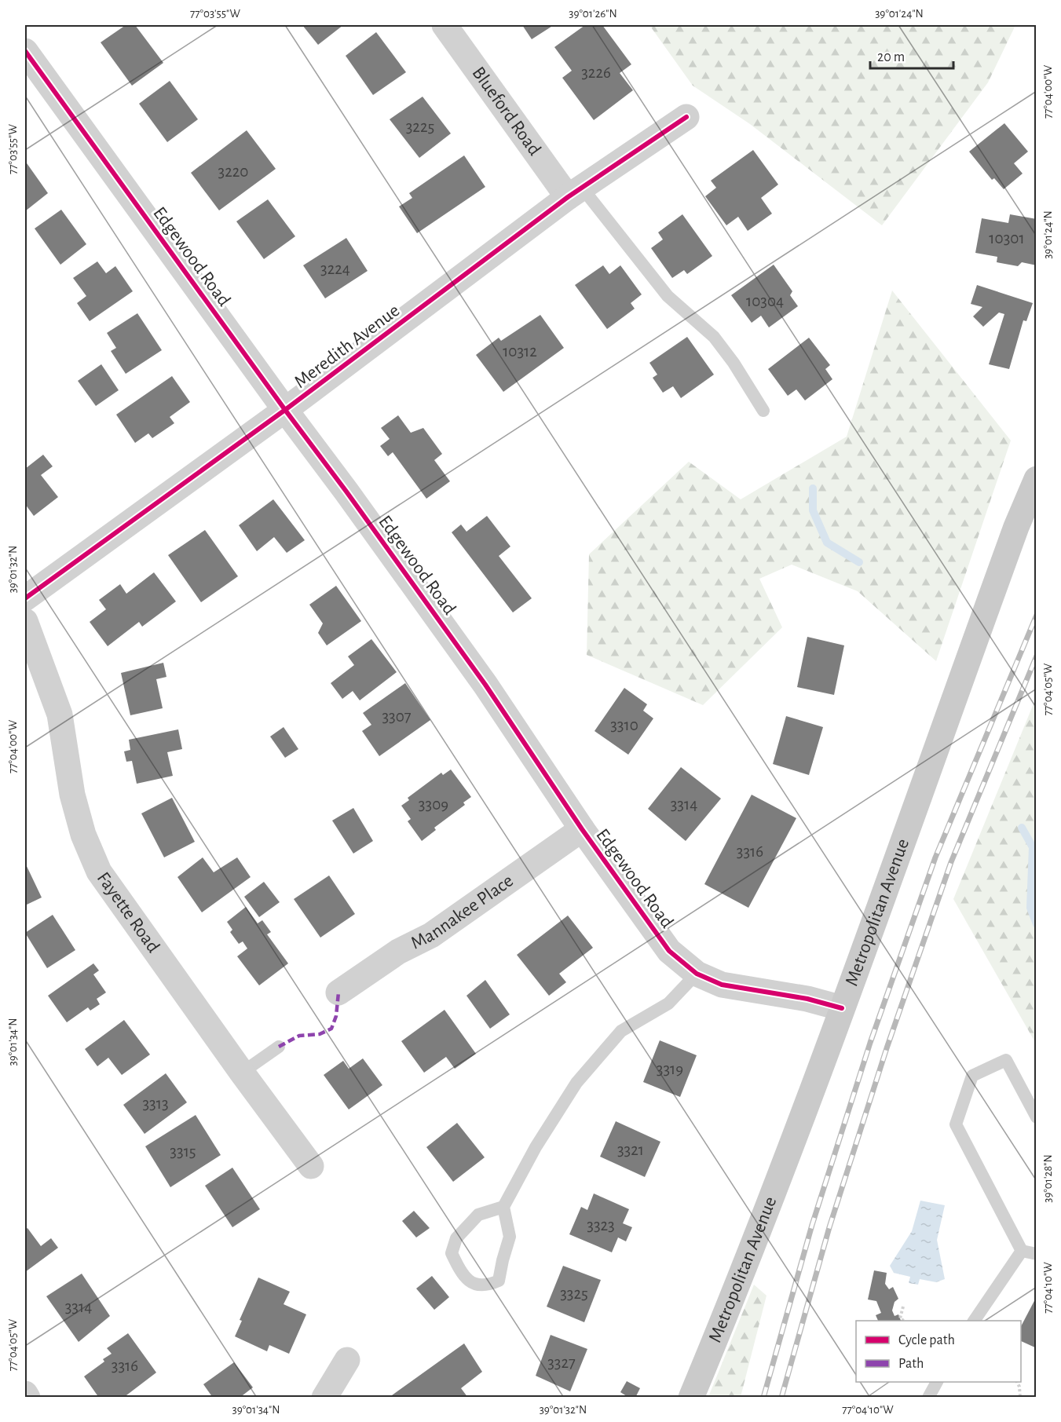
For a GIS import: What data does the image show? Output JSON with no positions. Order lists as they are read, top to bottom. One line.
{"streets":{"main road":["Metropolitan Avenue"],"street":["Blueford Road","Edgewood Road","Meredith Avenue","Fayette Road","Mannakee Place"]},"crossings":[["Blueford Road","Meredith Avenue"],["Edgewood Road","Meredith Avenue"],["Edgewood Road","Mannakee Place"],["Edgewood Road","Metropolitan Avenue"]],"house_numbers":["3226","3225","3220","10301","3224","10304","10312","3307","3310","3309","3314","3316","3319","3313","3321","3315","3323","3325","3314","3327","3316"],"legend":["Cycle path","Path"],"scale_bar":"20 m","coordinates":["77°03'55\"W","39°01'26\"N","39°01'24\"N","77°04'00\"W","39°01'32\"N","77°04'05\"W","39°01'34\"N","39°01'28\"N","77°04'10\"W"]}
